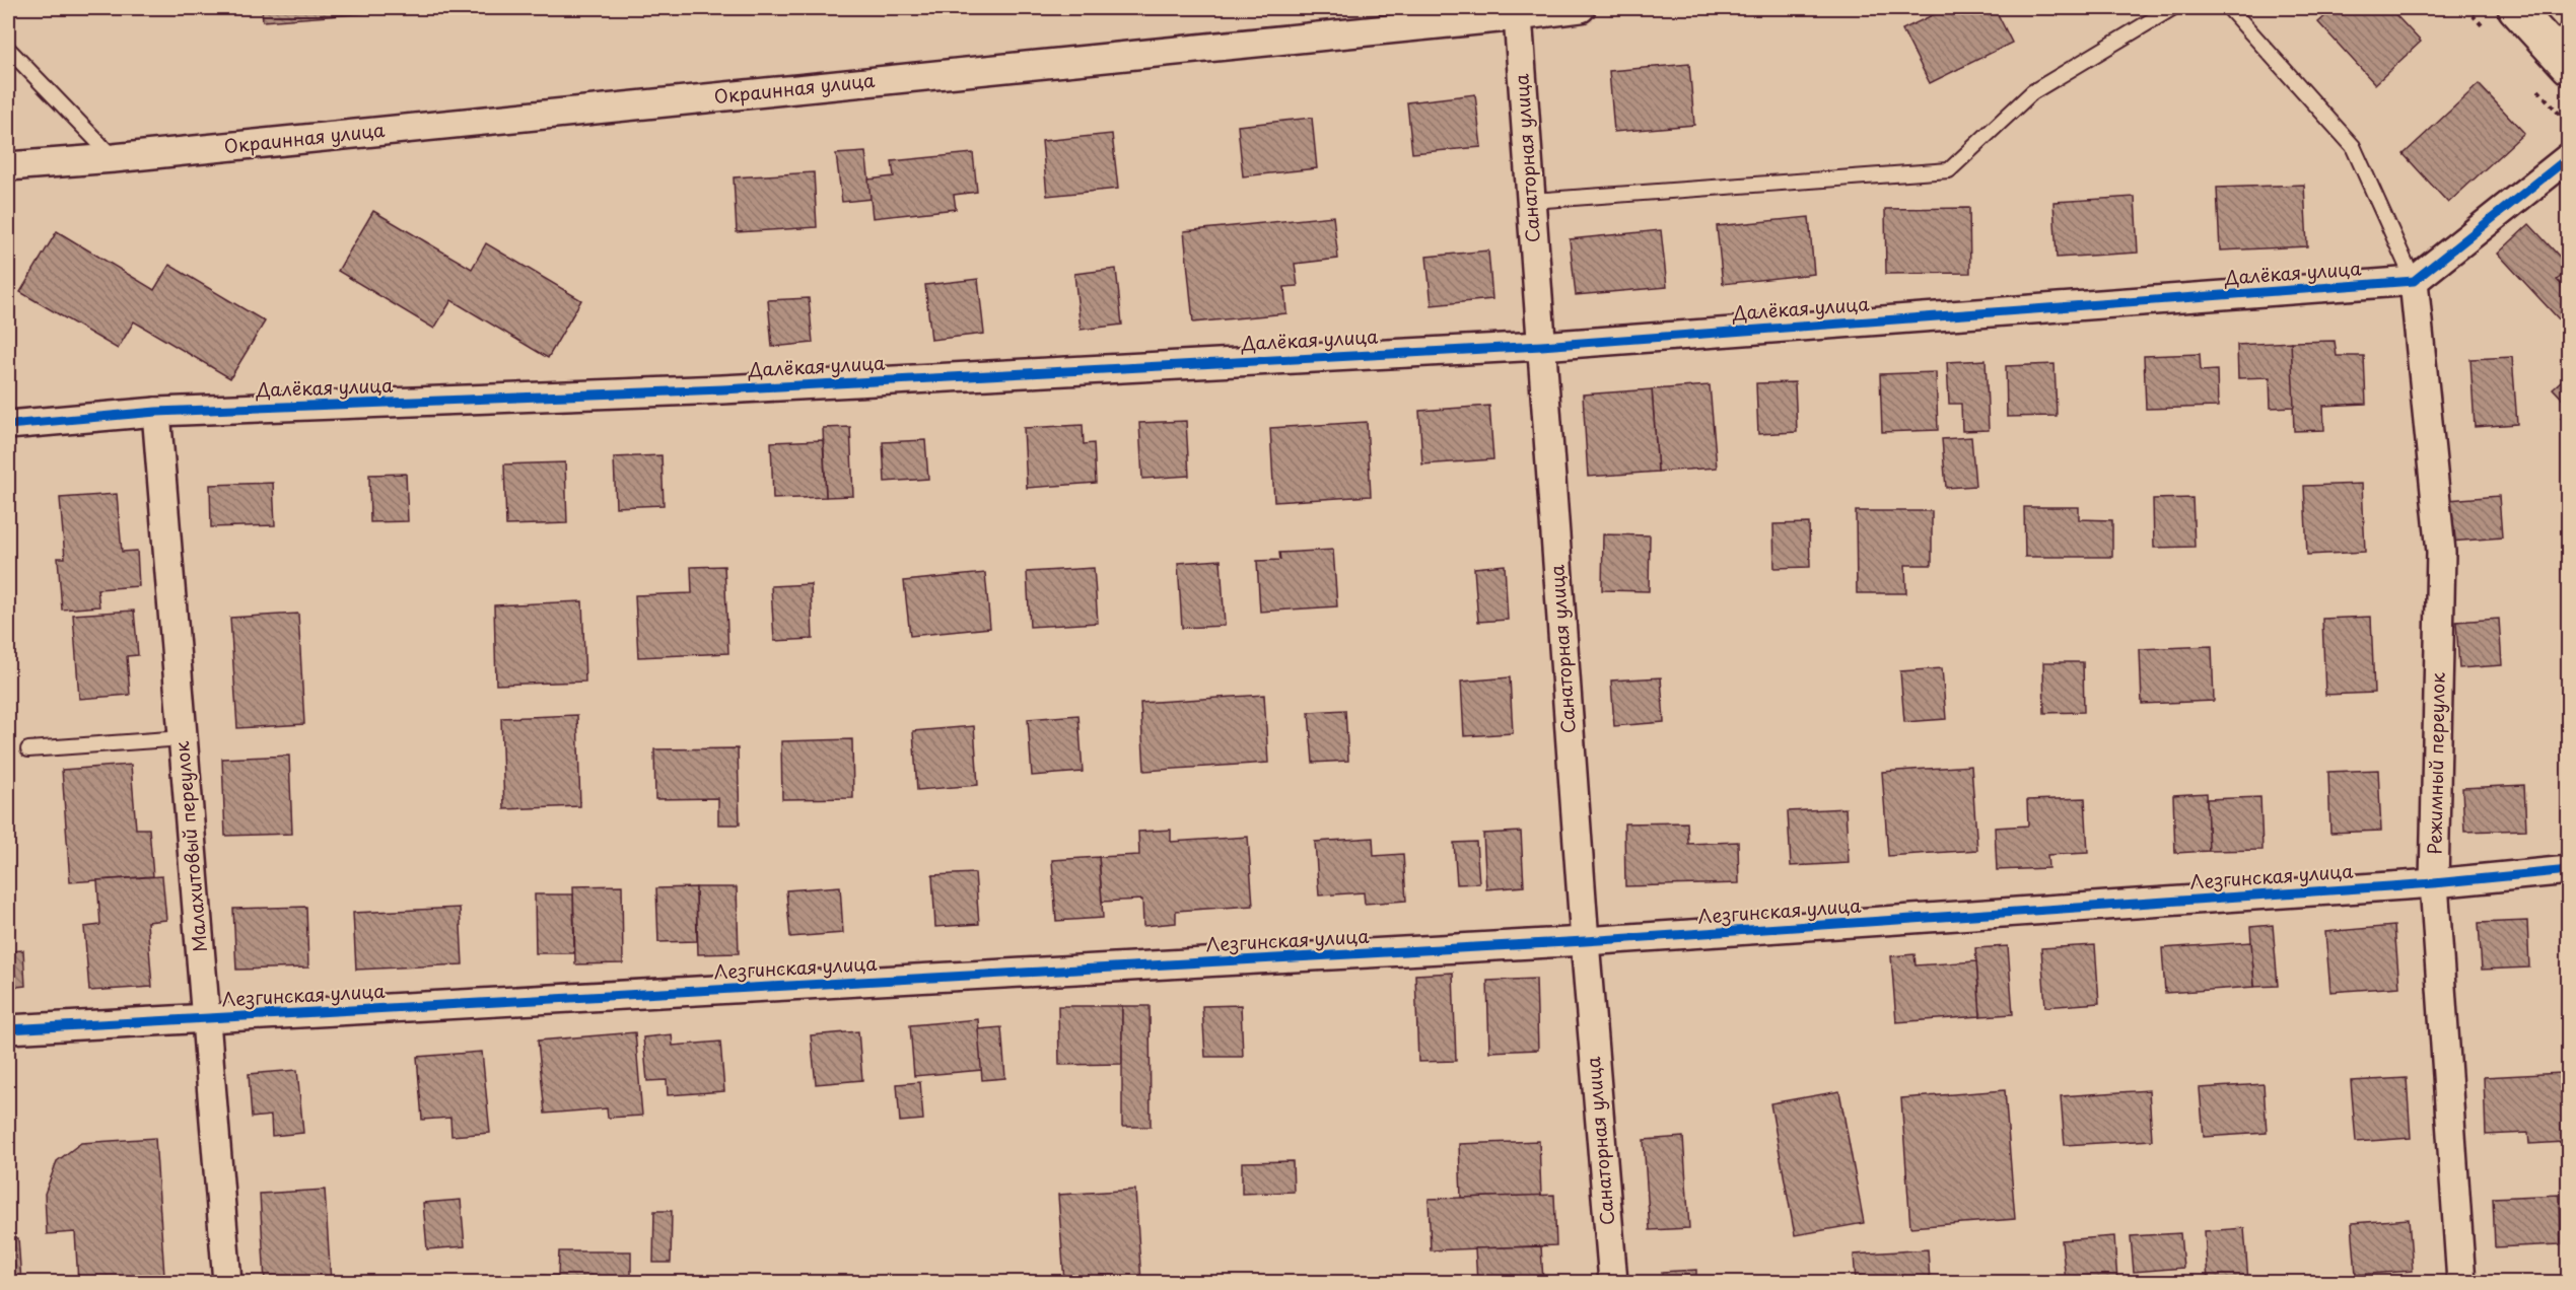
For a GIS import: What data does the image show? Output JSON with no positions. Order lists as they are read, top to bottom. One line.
{"streets":{"street":["Окраинная улица","Санаторная улица","Далёкая улица","Режимный переулок","Малахитовый переулок","Лезгинская улица"]},"crossings":[["Окраинная улица","Санаторная улица"],["Санаторная улица","Далёкая улица"],["Санаторная улица","Лезгинская улица"],["Далёкая улица","Режимный переулок"],["Далёкая улица","Малахитовый переулок"],["Режимный переулок","Лезгинская улица"],["Малахитовый переулок","Лезгинская улица"]]}
